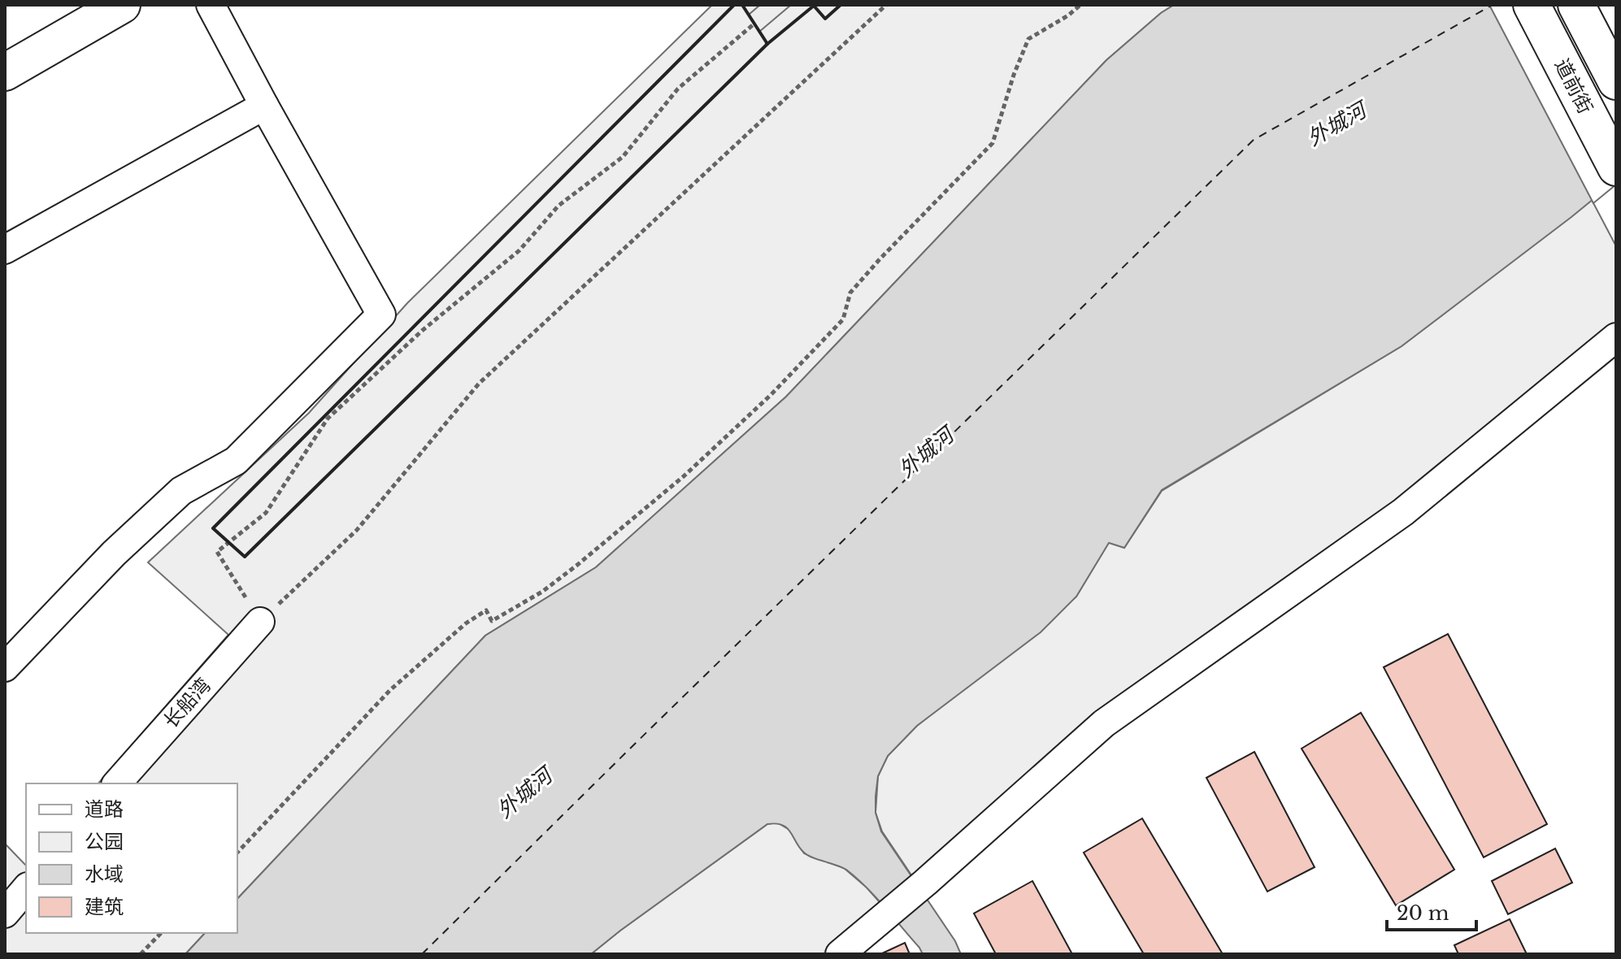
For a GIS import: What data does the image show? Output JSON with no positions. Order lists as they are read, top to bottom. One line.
{"streets":{"main road":["道前街"],"street":["长船湾"]},"water":["外城河"],"legend":["道路","公园","水域","建筑"],"scale_bar":"20 m"}
